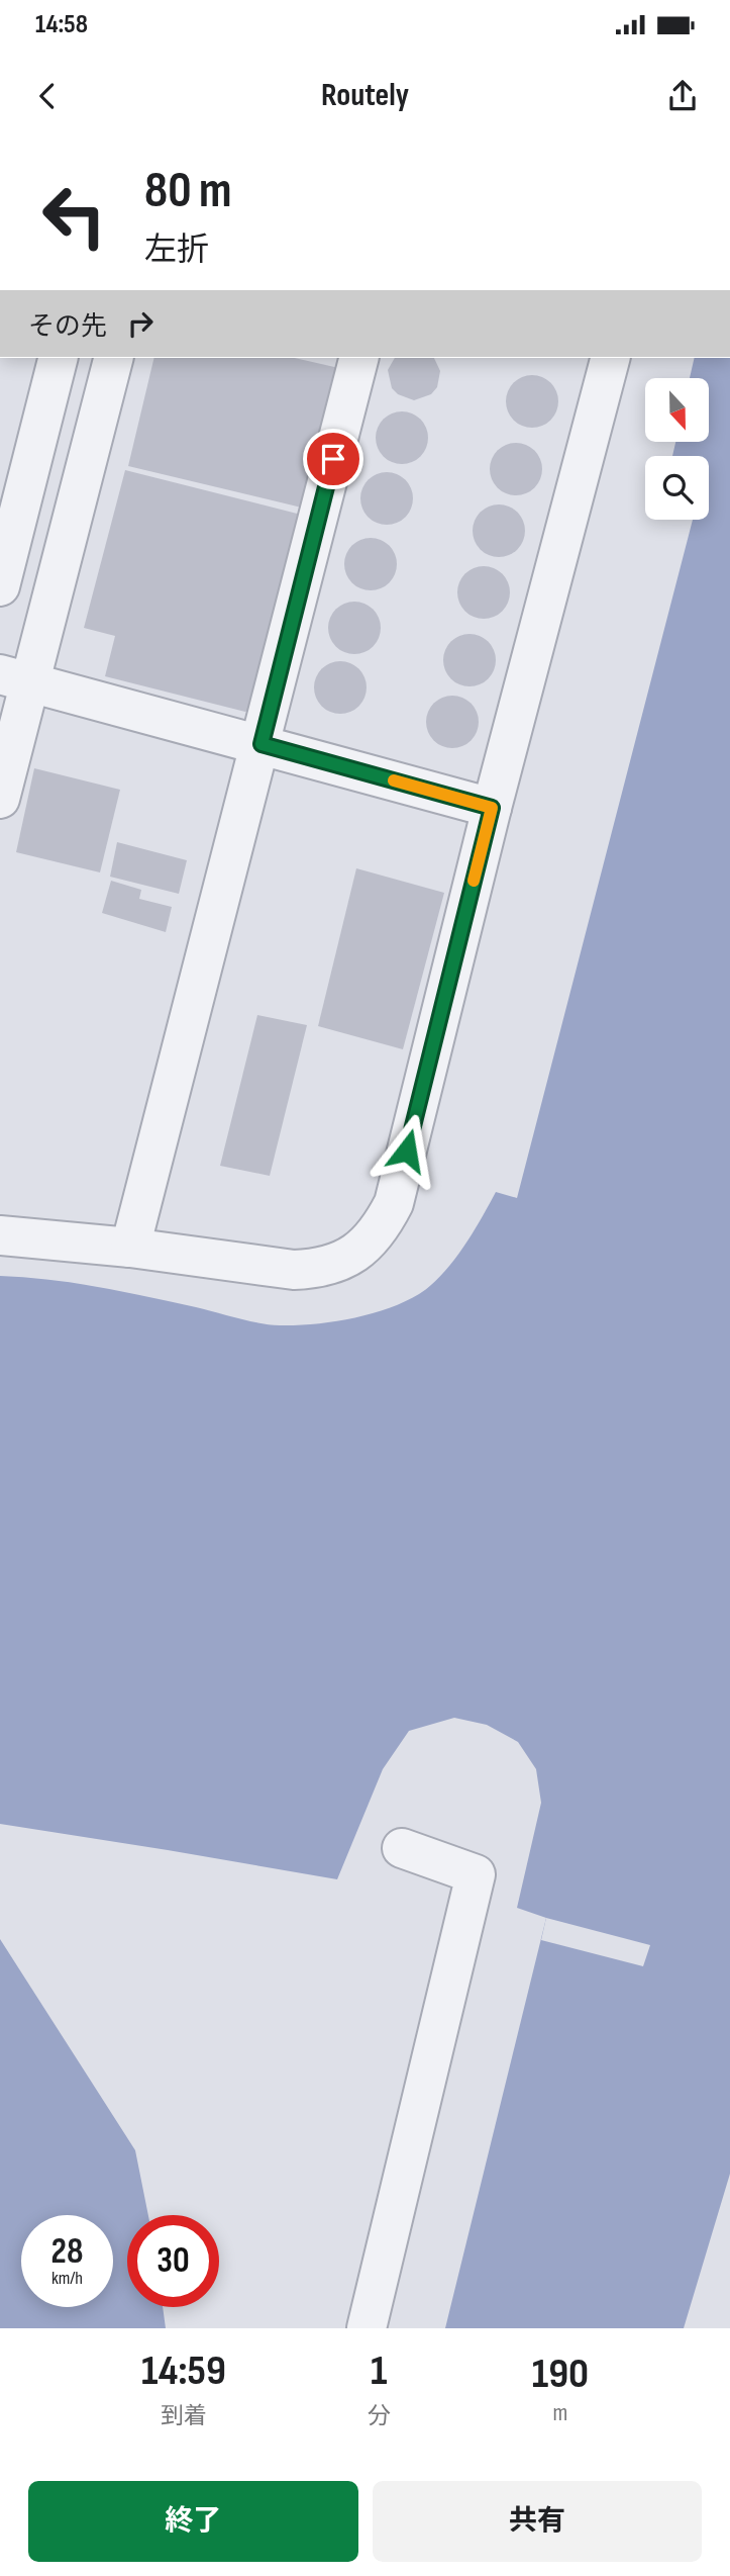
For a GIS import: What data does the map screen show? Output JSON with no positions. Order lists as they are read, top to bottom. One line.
{"north":"bottom","page":{"status":"14:58","header":"Routely","turn":["80 m","左折"],"then":"その先","speed":"28 km/h","limit":"30","eta":["14:59","到着","1","分","190","m"],"buttons":["終了","共有"]}}
